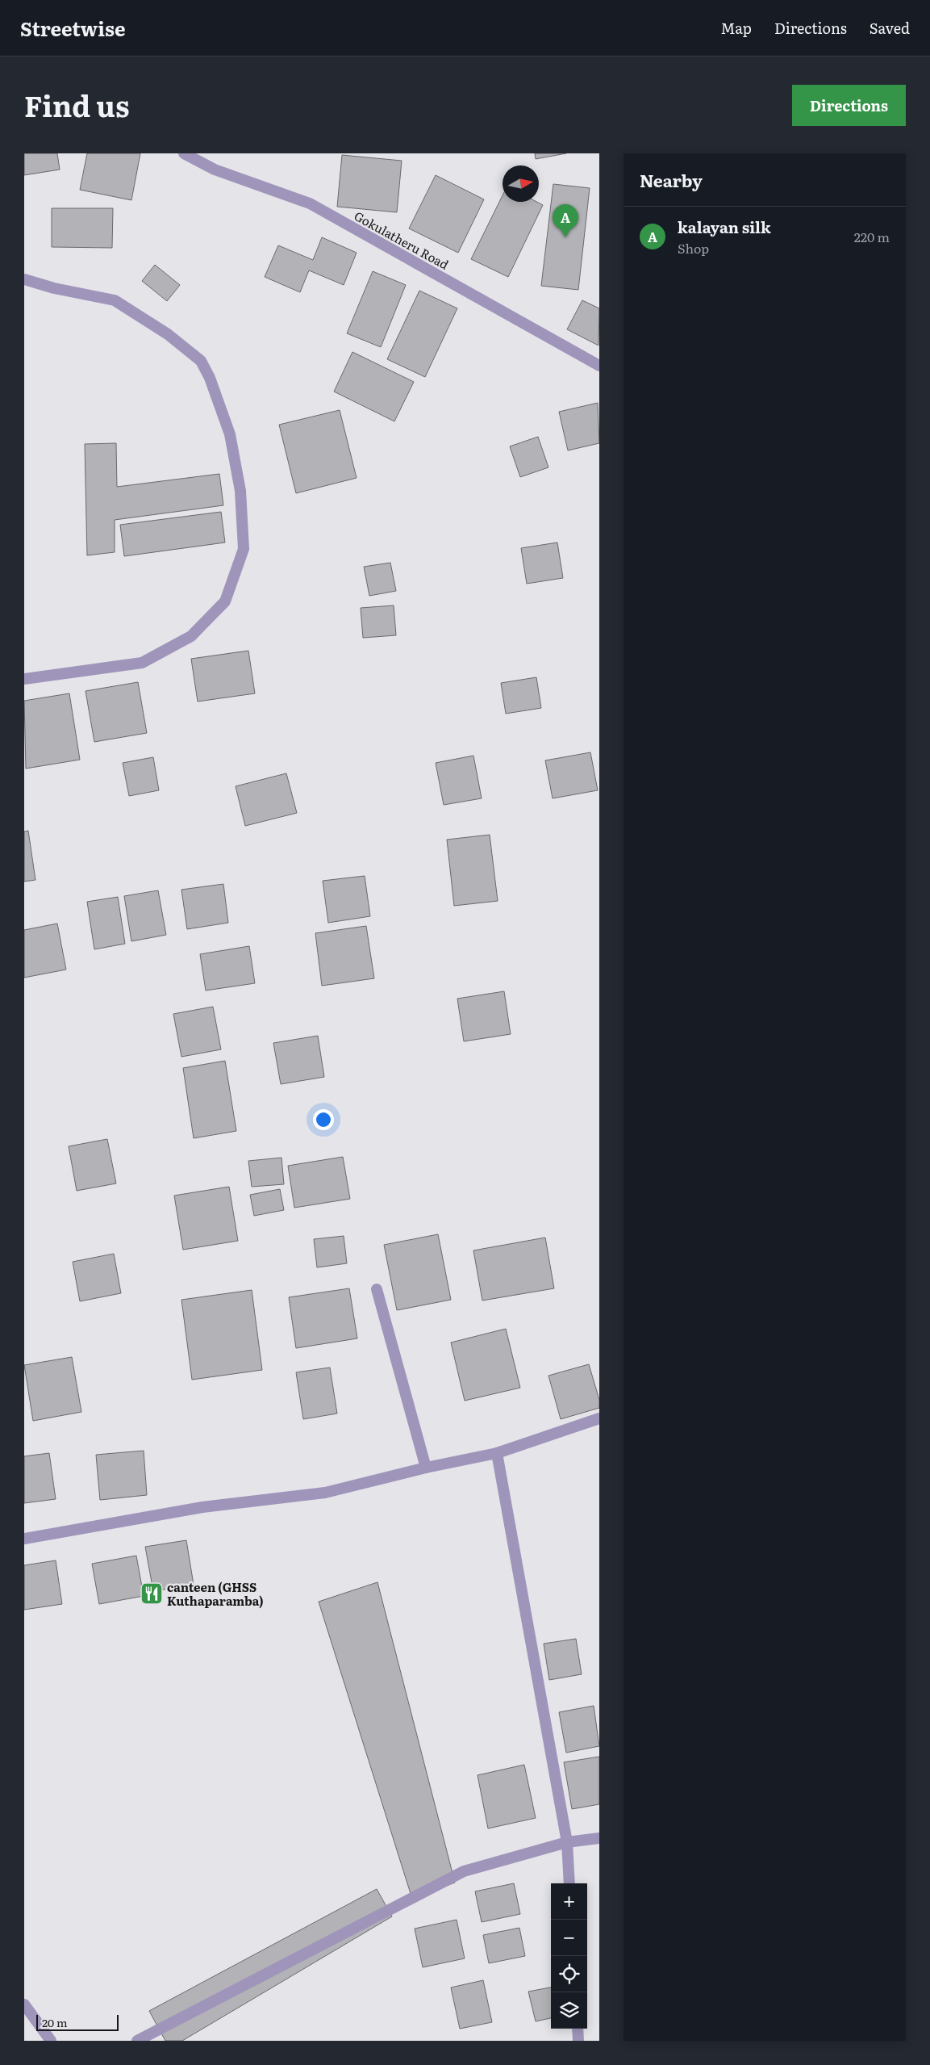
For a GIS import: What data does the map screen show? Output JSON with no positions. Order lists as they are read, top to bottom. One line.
{"streets":{"street":["Gokulatheru Road"]},"places":{"restaurant":["canteen (GHSS Kuthaparamba)"]},"scale_bar":"20 m","north":"right","page":{"header":"Streetwise","nav":["Map","Directions","Saved"],"title":"Find us","buttons":"Directions","heading":"Nearby","pins":"A","list":[{"mark":"A","name":"kalayan silk","note":"Shop","value":"220 m"}],"map_buttons":["+","−"],"scale":"20 m"}}
